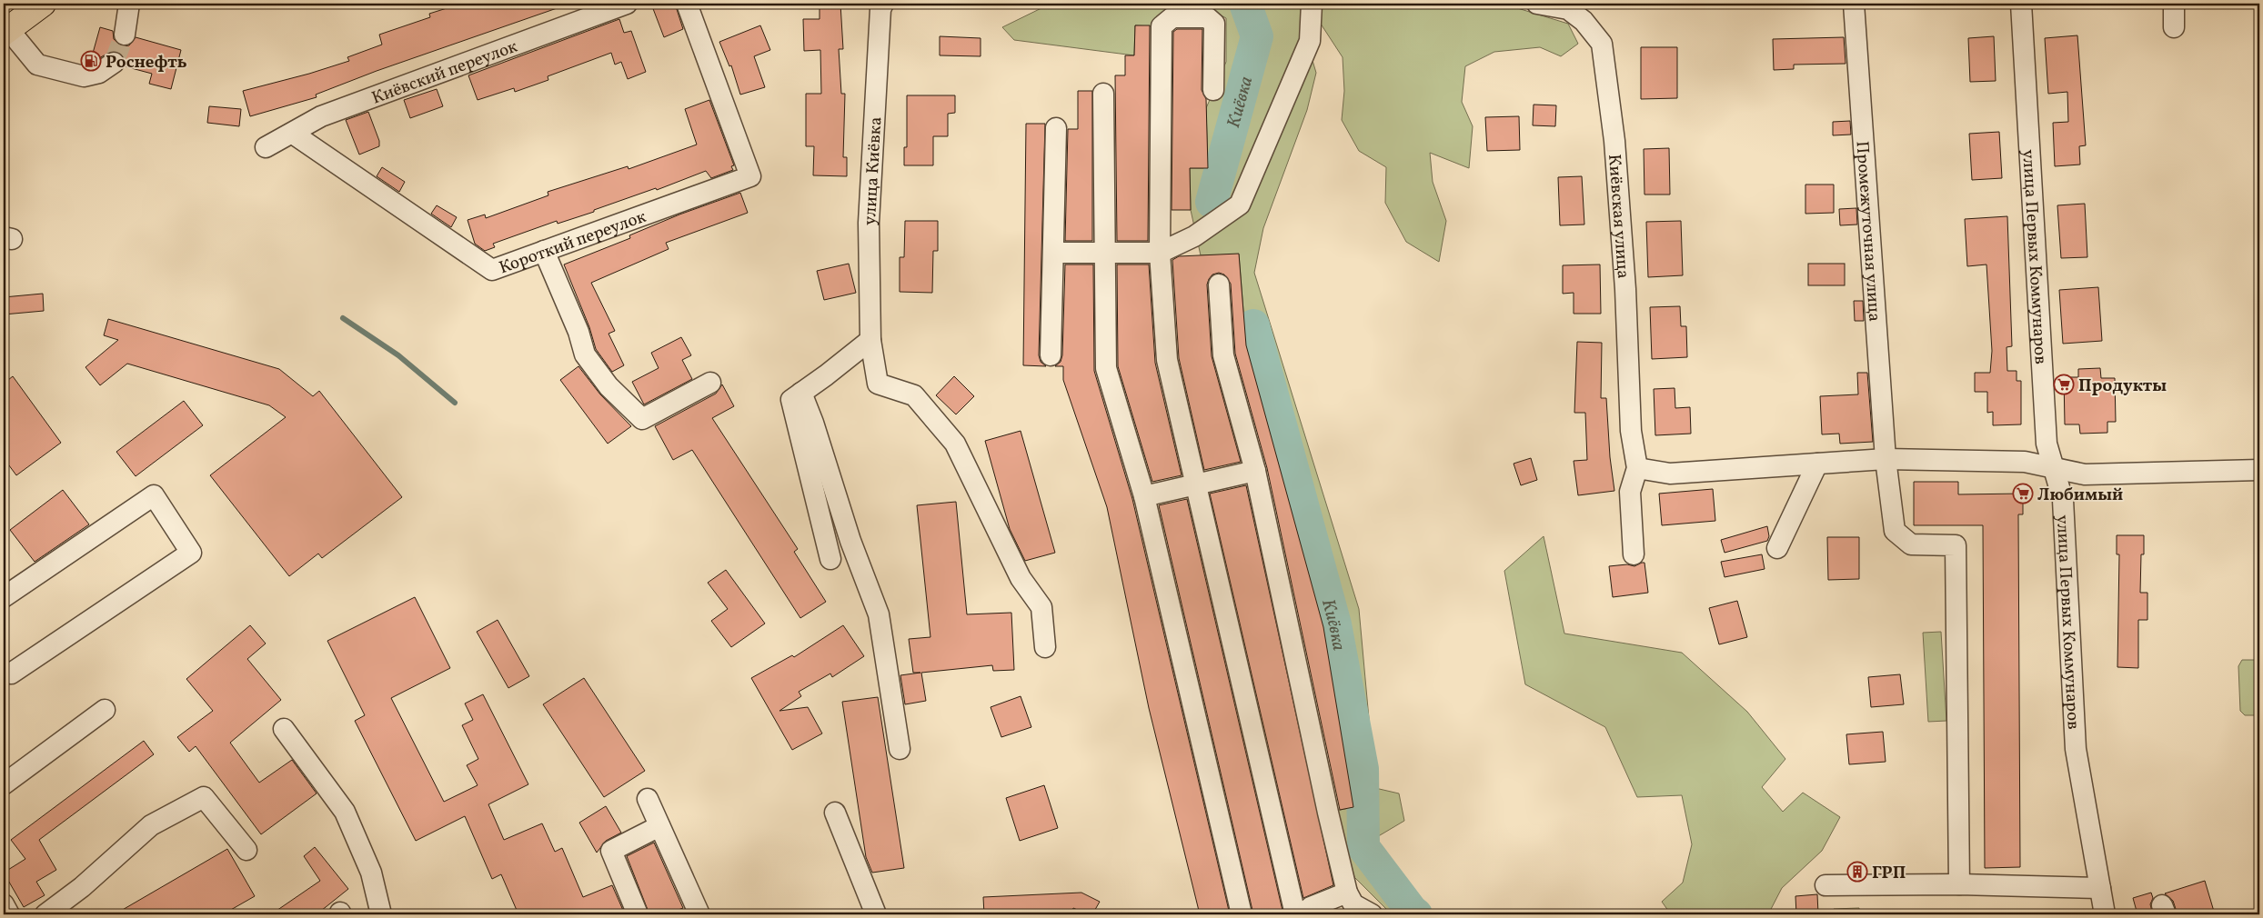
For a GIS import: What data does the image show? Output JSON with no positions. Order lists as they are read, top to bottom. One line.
{"streets":{"street":["Киёвский переулок","улица Киёвка","Киёвская улица","Промежуточная улица","Короткий переулок","улица Первых Коммунаров"]},"crossings":[["Киёвский переулок","Короткий переулок"]],"water":["Киёвка"],"places":{"fuel station":["Роснефть"],"supermarket":["Продукты","Любимый"],"building":["ГРП"]}}
